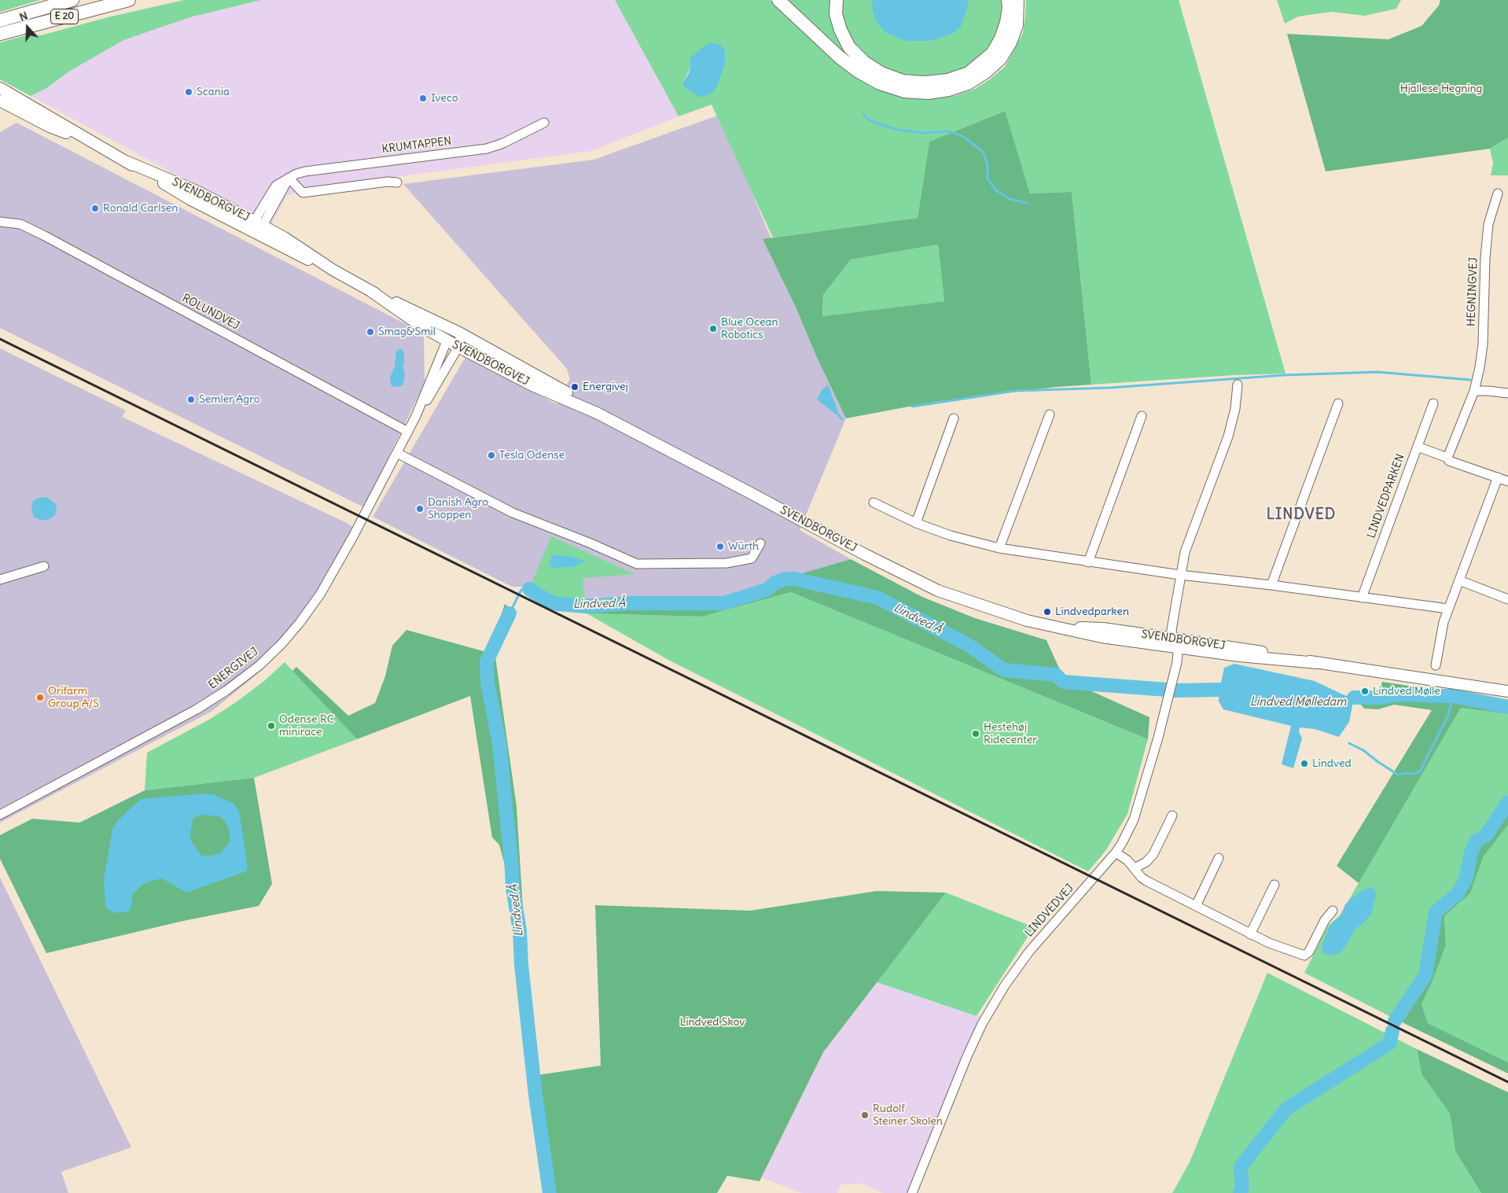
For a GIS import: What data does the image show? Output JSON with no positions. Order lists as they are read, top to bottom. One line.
{"streets":{"highway":["E 20"],"main road":["SVENDBORGVEJ"],"street":["KRUMTAPPEN","HEGNINGVEJ","ROLUNDVEJ","LINDVEDPARKEN","ENERGIVEJ","LINDVEDVEJ"]},"crossings":[["SVENDBORGVEJ","ENERGIVEJ"],["SVENDBORGVEJ","LINDVEDVEJ"],["ROLUNDVEJ","ENERGIVEJ"]],"districts":["LINDVED"],"water":["Lindved Å","Lindved Mølledam"],"parks":["Hjallese Hegning","Lindved Skov"],"places":["Scania","Iveco","Ronald Carlsen","Blue Ocean Robotics","Smag&Smil","Energivej","Semler Agro","Tesla Odense","Danish Agro Shoppen","Würth","Lindvedparken","Lindved Mølle","Orifarm Group A/S","Odense RC minirace","Hestehøj Ridecenter","Lindved","Rudolf Steiner Skolen"],"north":"top"}
